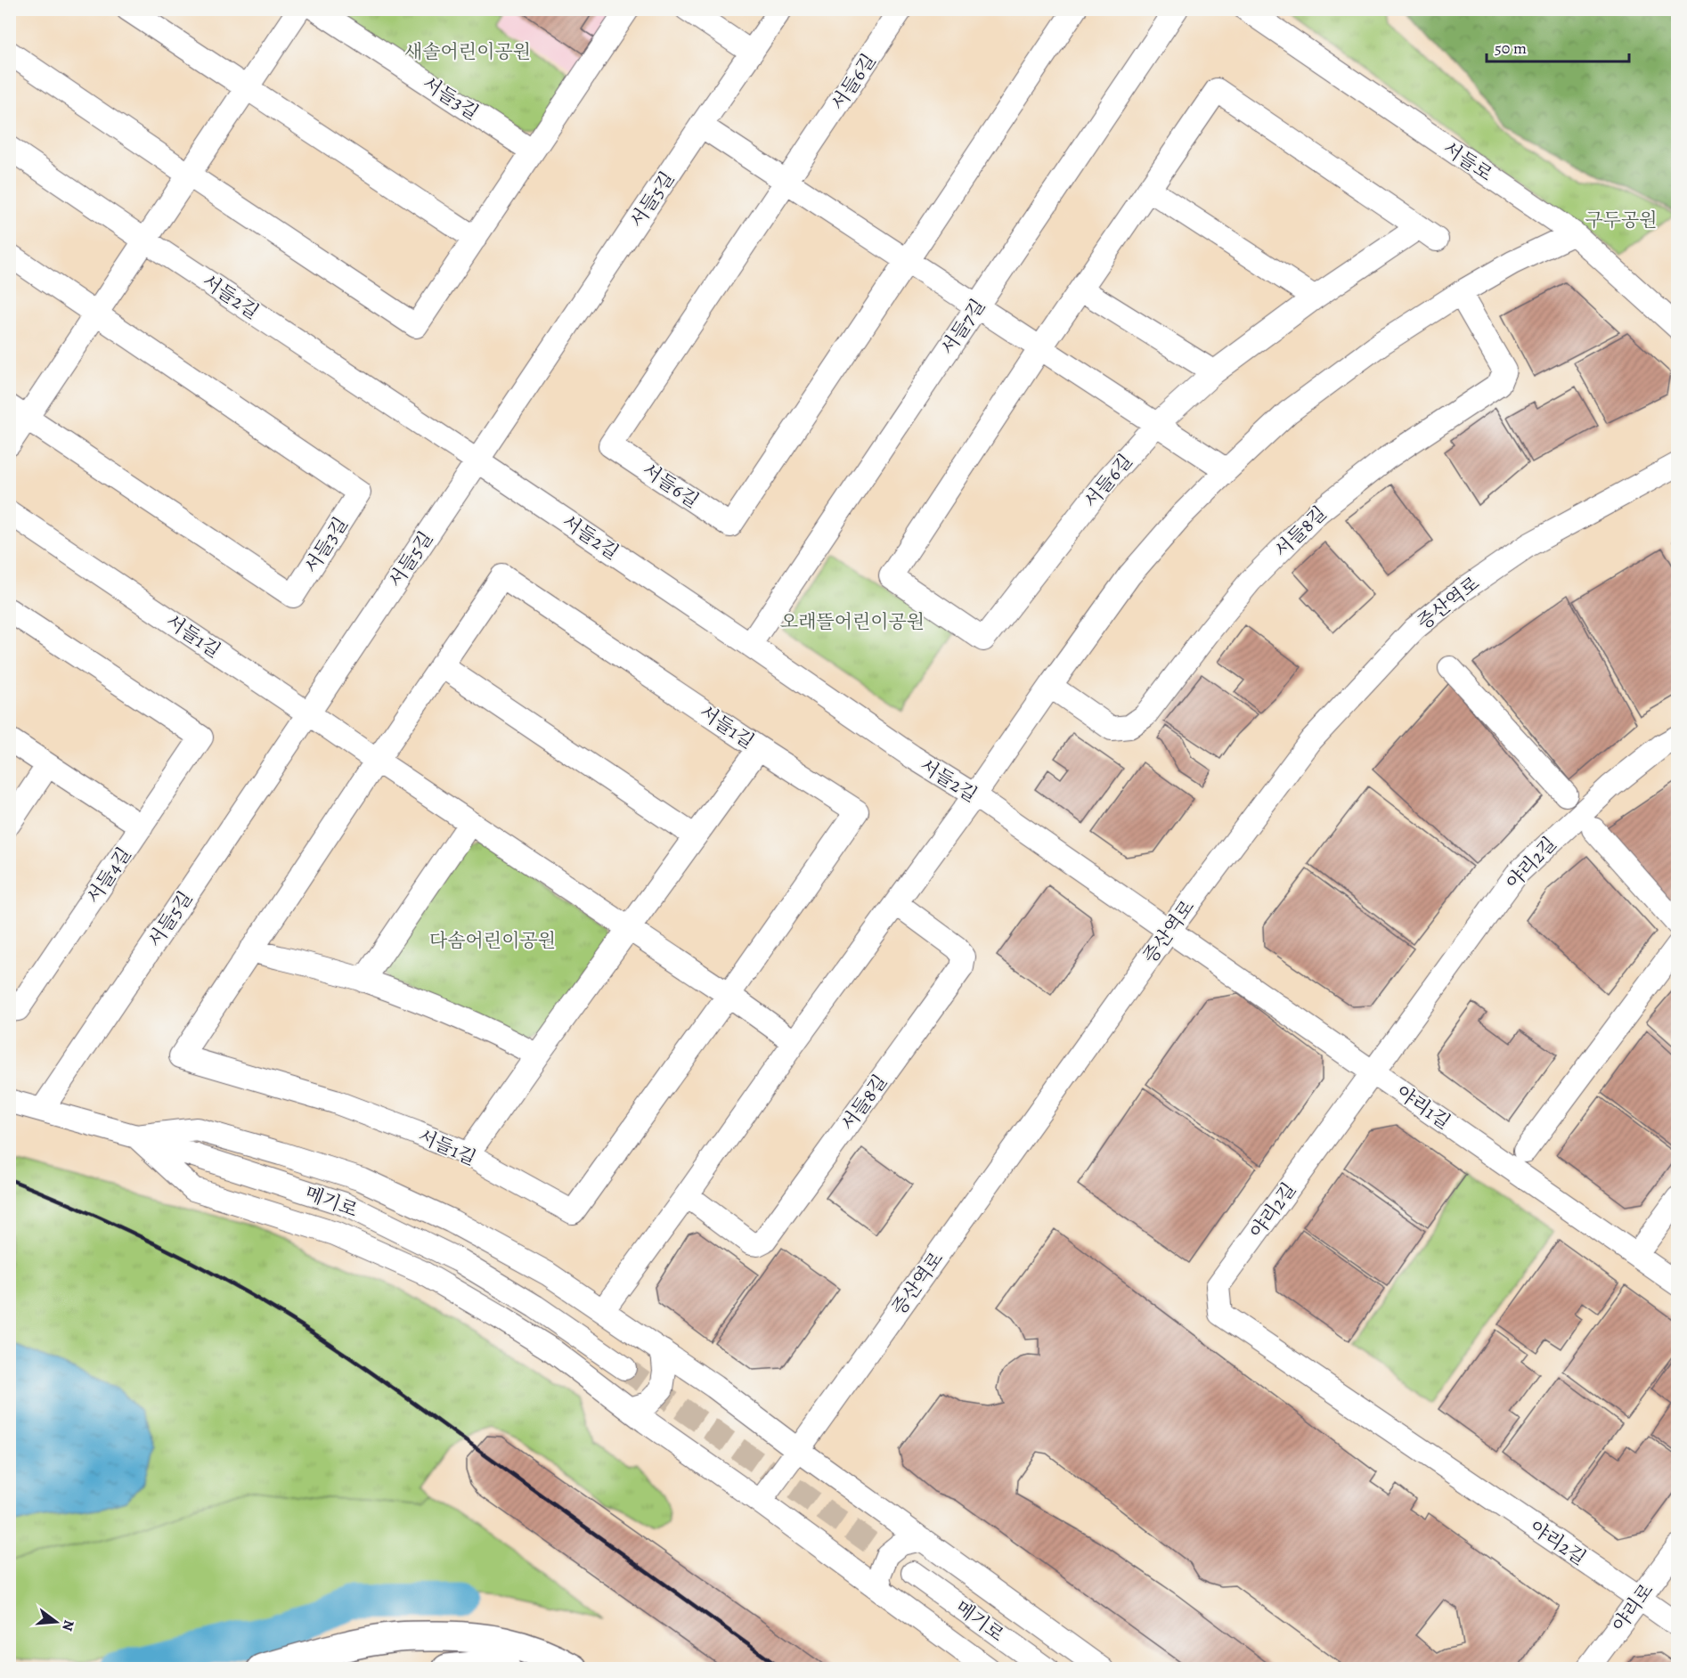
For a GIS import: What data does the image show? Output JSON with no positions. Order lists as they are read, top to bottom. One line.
{"streets":{"street":["서들6길","서들3길","서들로","서들5길","서들2길","서들7길","서들8길","증산역로","서들1길","야리2길","서들4길","야리1길","메기로","야리로"]},"crossings":[["서들5길","서들2길"],["서들5길","서들1길"],["서들5길","메기로"],["서들2길","서들7길"],["서들2길","증산역로"],["서들2길","야리1길"],["증산역로","야리1길"],["야리2길","야리1길"],["야리2길","야리로"]],"parks":["새솔어린이공원","구두공원","오래뜰어린이공원","다솜어린이공원"],"scale_bar":"50 m","north":"right"}
